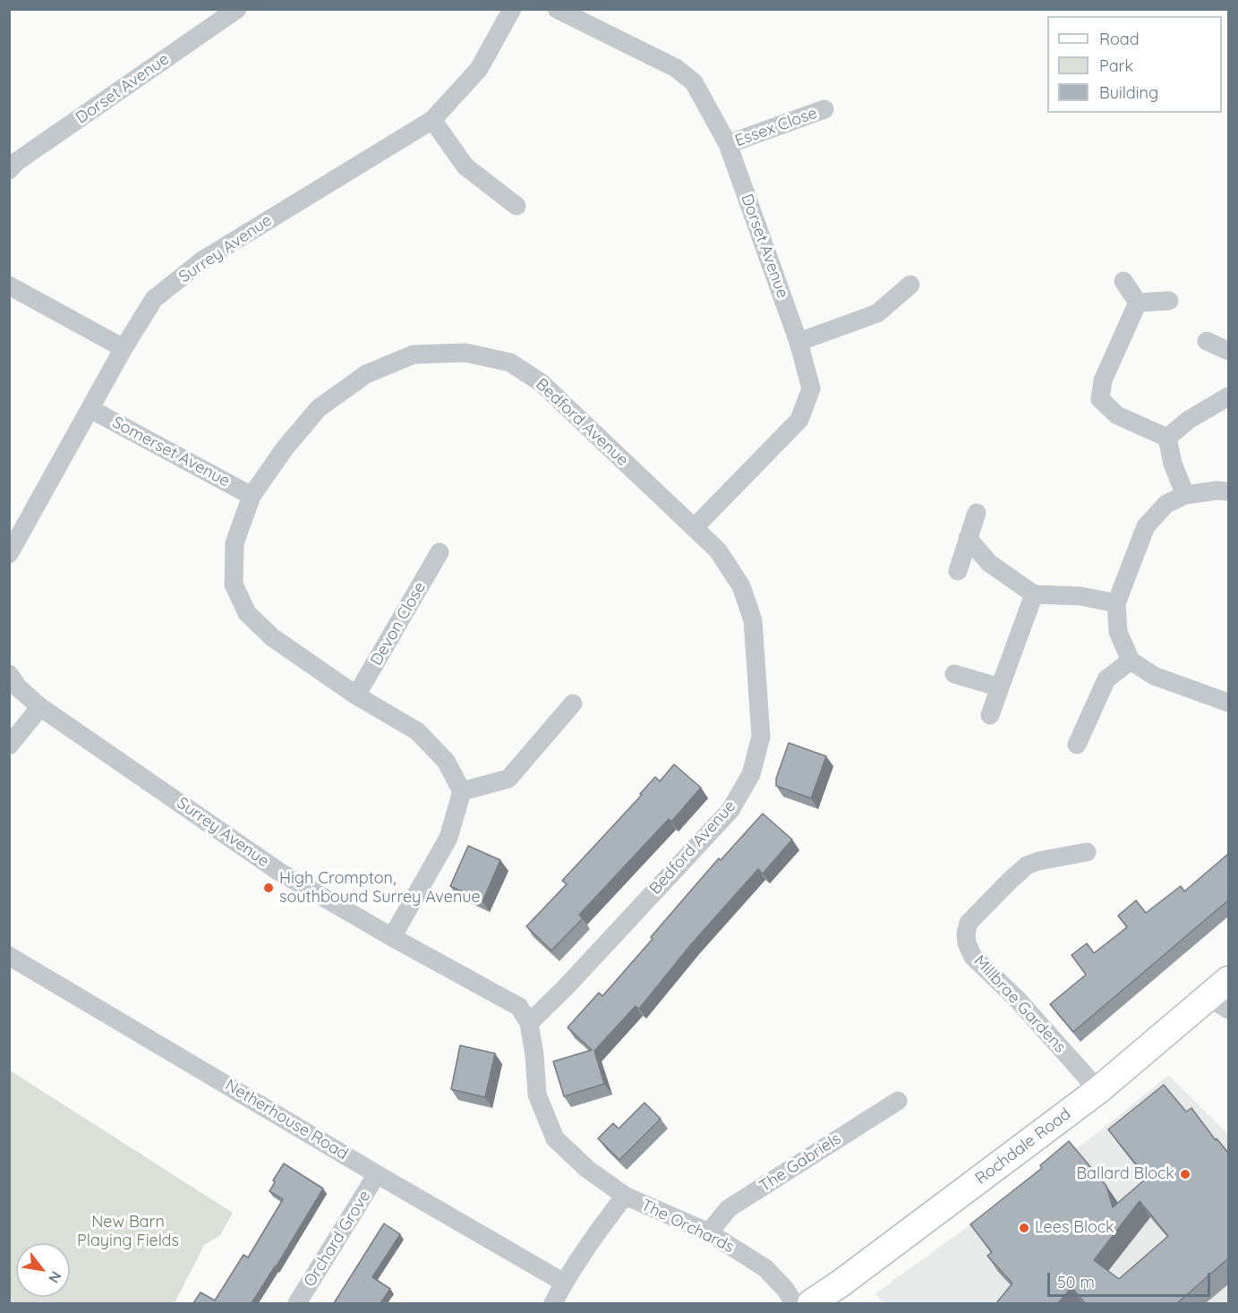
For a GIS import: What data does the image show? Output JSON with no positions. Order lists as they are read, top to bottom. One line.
{"streets":{"main road":["Rochdale Road"],"street":["Dorset Avenue","Essex Close","Surrey Avenue","Bedford Avenue","Somerset Avenue","Devon Close","Millbrae Gardens","Netherhouse Road","The Gabriels","The Orchards","Orchard Grove"]},"crossings":[["Dorset Avenue","Essex Close"],["Dorset Avenue","Bedford Avenue"],["Surrey Avenue","Bedford Avenue"],["Surrey Avenue","Somerset Avenue"],["Bedford Avenue","Somerset Avenue"],["Bedford Avenue","Devon Close"],["Millbrae Gardens","Rochdale Road"],["Netherhouse Road","The Orchards"],["Netherhouse Road","Orchard Grove"],["The Gabriels","The Orchards"]],"parks":["New Barn Playing Fields"],"places":["High Crompton, southbound Surrey Avenue","Ballard Block","Lees Block"],"legend":["Road","Park","Building"],"scale_bar":"50 m","north":"bottom right"}
